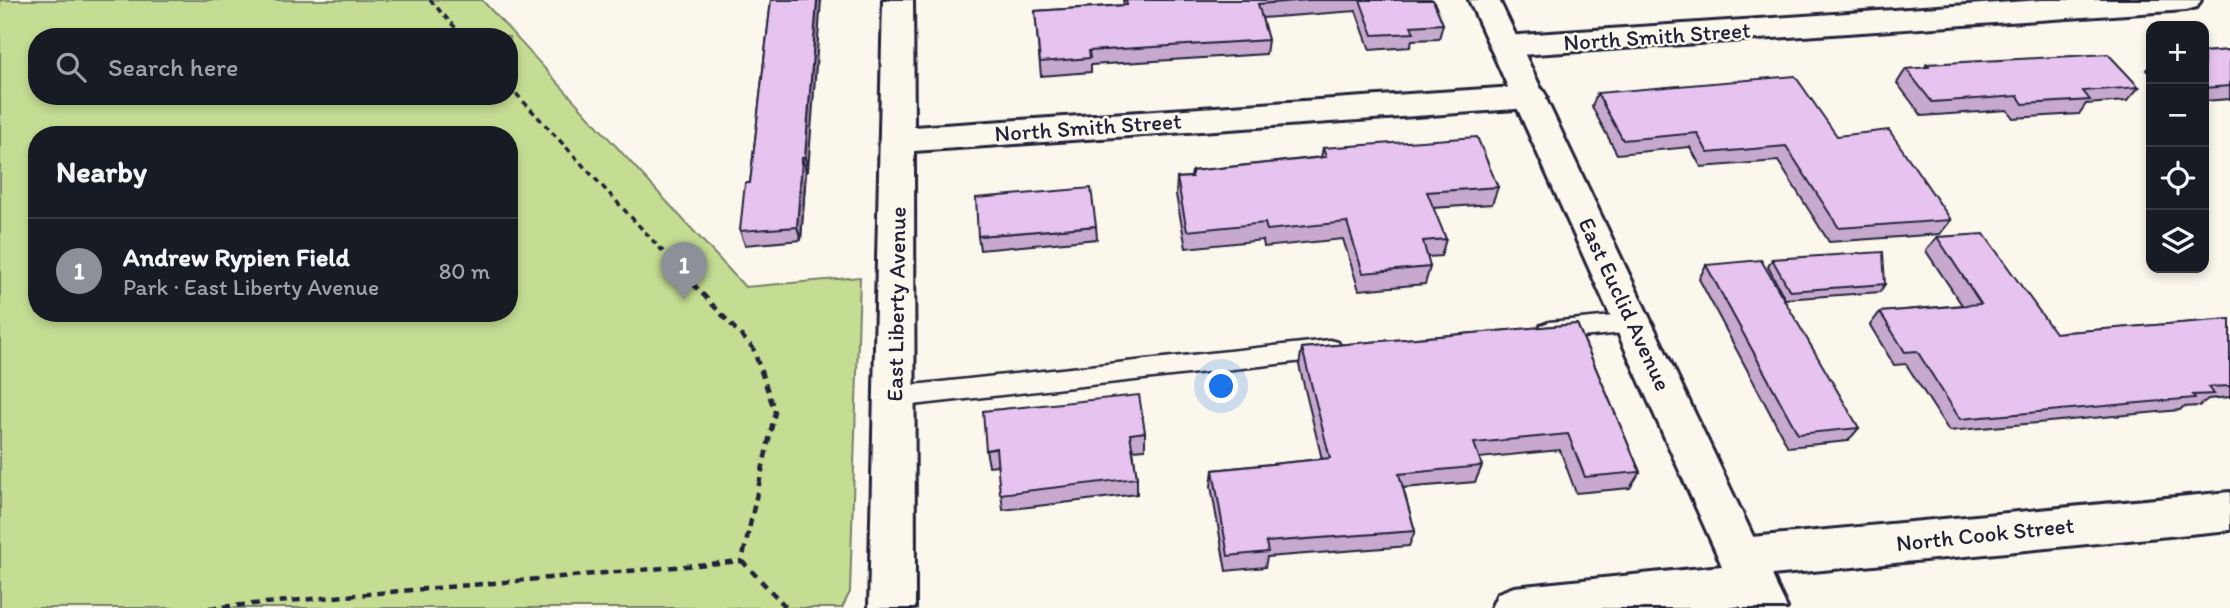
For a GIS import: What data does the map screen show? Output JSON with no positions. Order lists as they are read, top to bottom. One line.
{"streets":{"street":["North Smith Street","East Liberty Avenue","East Euclid Avenue","North Cook Street"]},"crossings":[["North Smith Street","East Liberty Avenue"],["North Smith Street","East Euclid Avenue"],["East Euclid Avenue","North Cook Street"]],"page":{"map_buttons":["+","−"],"search":"Search here","heading":"Nearby","list":[{"mark":"1","name":"Andrew Rypien Field","note":"Park · East Liberty Avenue","value":"80 m"}],"pins":"1"}}
